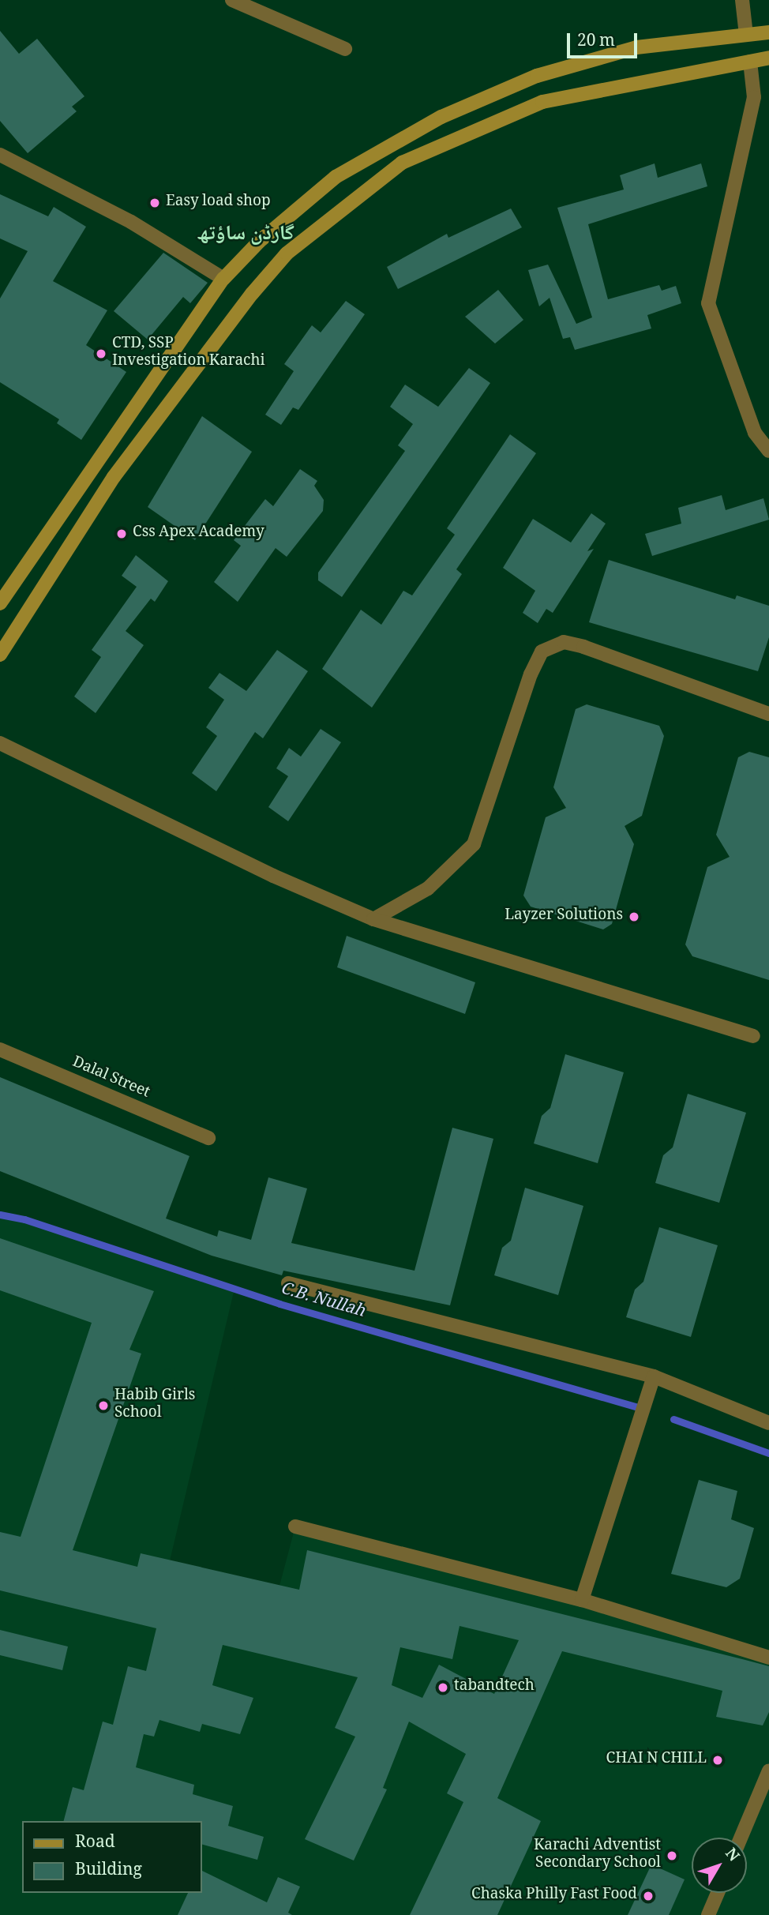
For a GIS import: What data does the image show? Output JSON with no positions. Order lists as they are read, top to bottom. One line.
{"streets":{"street":["Dalal Street"]},"districts":["گارڈن ساؤتھ"],"water":["C.B. Nullah"],"places":["Easy load shop","CTD, SSP Investigation Karachi","Css Apex Academy","Layzer Solutions","Habib Girls School","tabandtech","CHAI N CHILL","Karachi Adventist Secondary School","Chaska Philly Fast Food"],"legend":["Road","Building"],"scale_bar":"20 m","north":"top right"}
